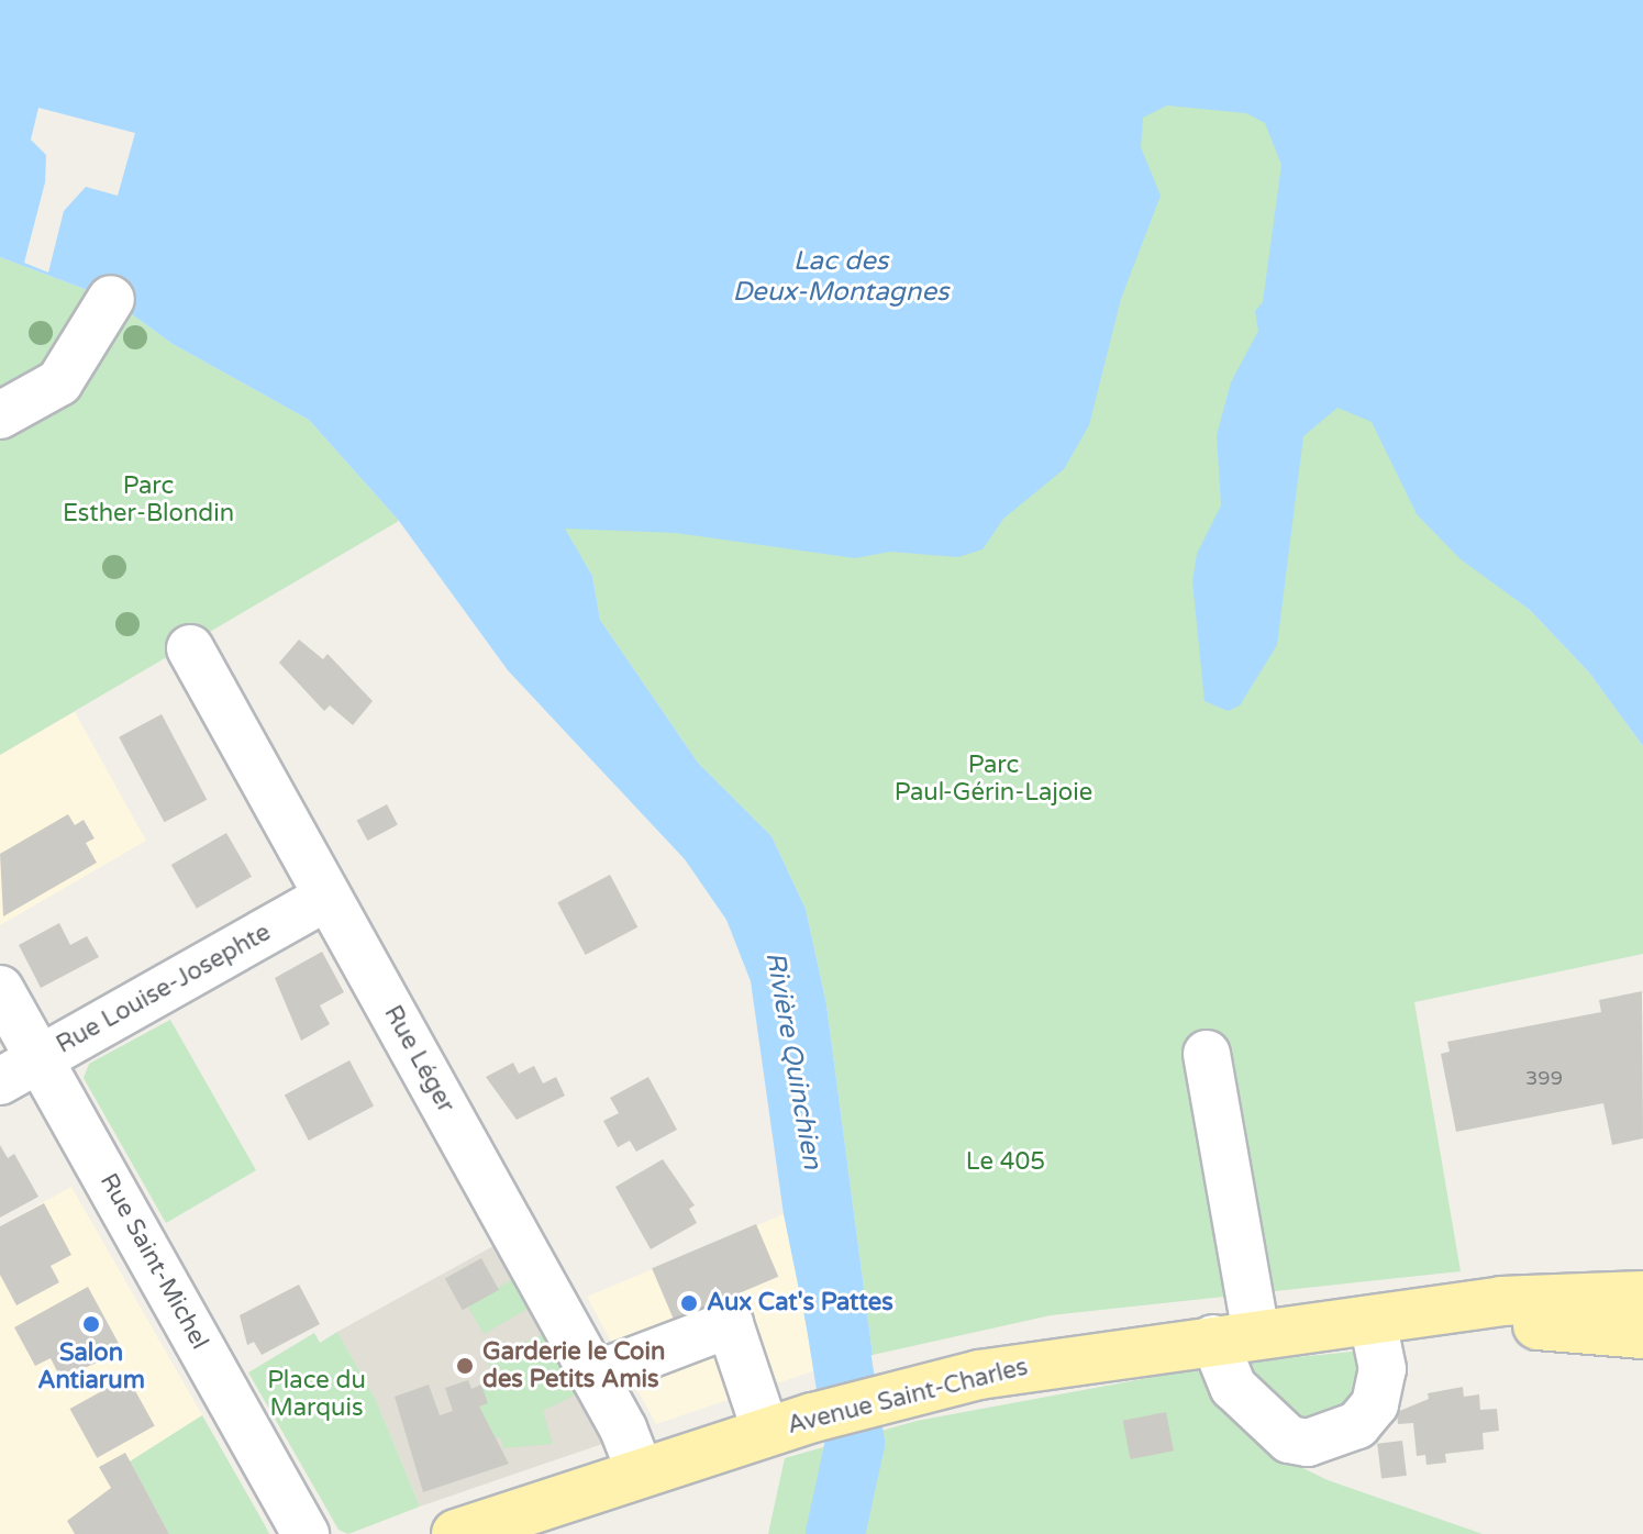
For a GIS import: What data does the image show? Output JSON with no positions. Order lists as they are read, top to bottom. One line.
{"streets":{"main road":["Avenue Saint-Charles"],"street":["Rue Louise-Josephte","Rue Léger","Rue Saint-Michel"]},"crossings":[["Rue Louise-Josephte","Rue Léger"],["Rue Louise-Josephte","Rue Saint-Michel"],["Rue Léger","Avenue Saint-Charles"]],"water":["Lac des Deux-Montagnes","Rivière Quinchien"],"parks":["Parc Esther-Blondin","Parc Paul-Gérin-Lajoie","Le 405","Place du Marquis"],"places":["Aux Cat's Pattes","Salon Antiarum","Garderie le Coin des Petits Amis"],"house_numbers":["399"]}
